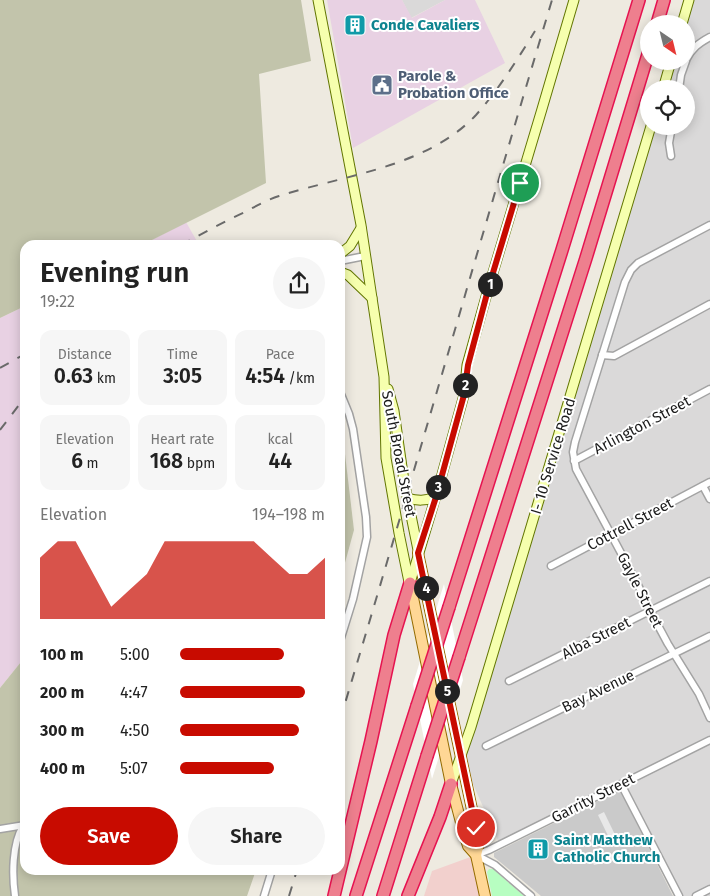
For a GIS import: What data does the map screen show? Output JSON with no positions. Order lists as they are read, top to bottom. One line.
{"streets":{"main road":["South Broad Street","I- 10 Service Road"],"street":["Arlington Street","Cottrell Street","Gayle Street","Alba Street","Bay Avenue","Garrity Street"]},"crossings":[["Arlington Street","Gayle Street"],["South Broad Street","I- 10 Service Road"],["South Broad Street","Garrity Street"],["Cottrell Street","Gayle Street"],["Gayle Street","Alba Street"],["Gayle Street","Bay Avenue"]],"places":{"building":["Conde Cavaliers","Saint Matthew Catholic Church"],"public building":["Parole & Probation Office"]},"north":"bottom right","page":{"heading":["Evening run","19:22"],"pins":["1","2","3","4","5"],"stats":[["Distance","0.63 km"],["Time","3:05"],["Pace","4:54 /km"],["Elevation","6 m"],["Heart rate","168 bpm"],["kcal","44"]],"chart":["Elevation","194–198 m"],"list":[{"name":"100 m","note":"5:00"},{"name":"200 m","note":"4:47"},{"name":"300 m","note":"4:50"},{"name":"400 m","note":"5:07"}],"buttons":["Save","Share"]}}
